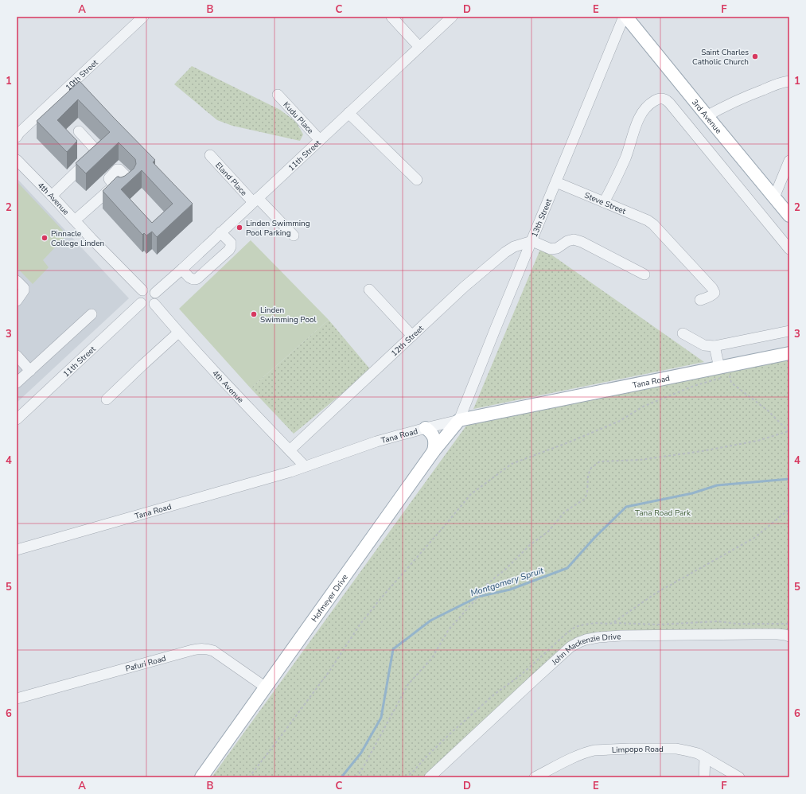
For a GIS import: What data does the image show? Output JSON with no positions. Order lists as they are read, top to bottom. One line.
{"streets":{"main road":["3rd Avenue","Tana Road","Hofmeyer Drive"],"street":["10th Street","Kudu Place","11th Street","Eland Place","4th Avenue","Steve Street","13th Street","12th Street","John Mackenzie Drive","Pafuri Road","Limpopo Road"]},"crossings":[["3rd Avenue","13th Street"],["Kudu Place","11th Street"],["11th Street","Eland Place"],["11th Street","4th Avenue"],["4th Avenue","12th Street"],["4th Avenue","Tana Road"],["Steve Street","13th Street"],["13th Street","12th Street"],["13th Street","Tana Road"],["13th Street","Hofmeyer Drive"],["Tana Road","Hofmeyer Drive"],["Hofmeyer Drive","Pafuri Road"]],"water":["Montgomery Spruit"],"parks":["Tana Road Park"],"places":["Saint Charles Catholic Church","Linden Swimming Pool Parking","Pinnacle College Linden","Linden Swimming Pool"],"grid":{"columns":["A","B","C","D","E","F"],"rows":["1","2","3","4","5","6"]}}
